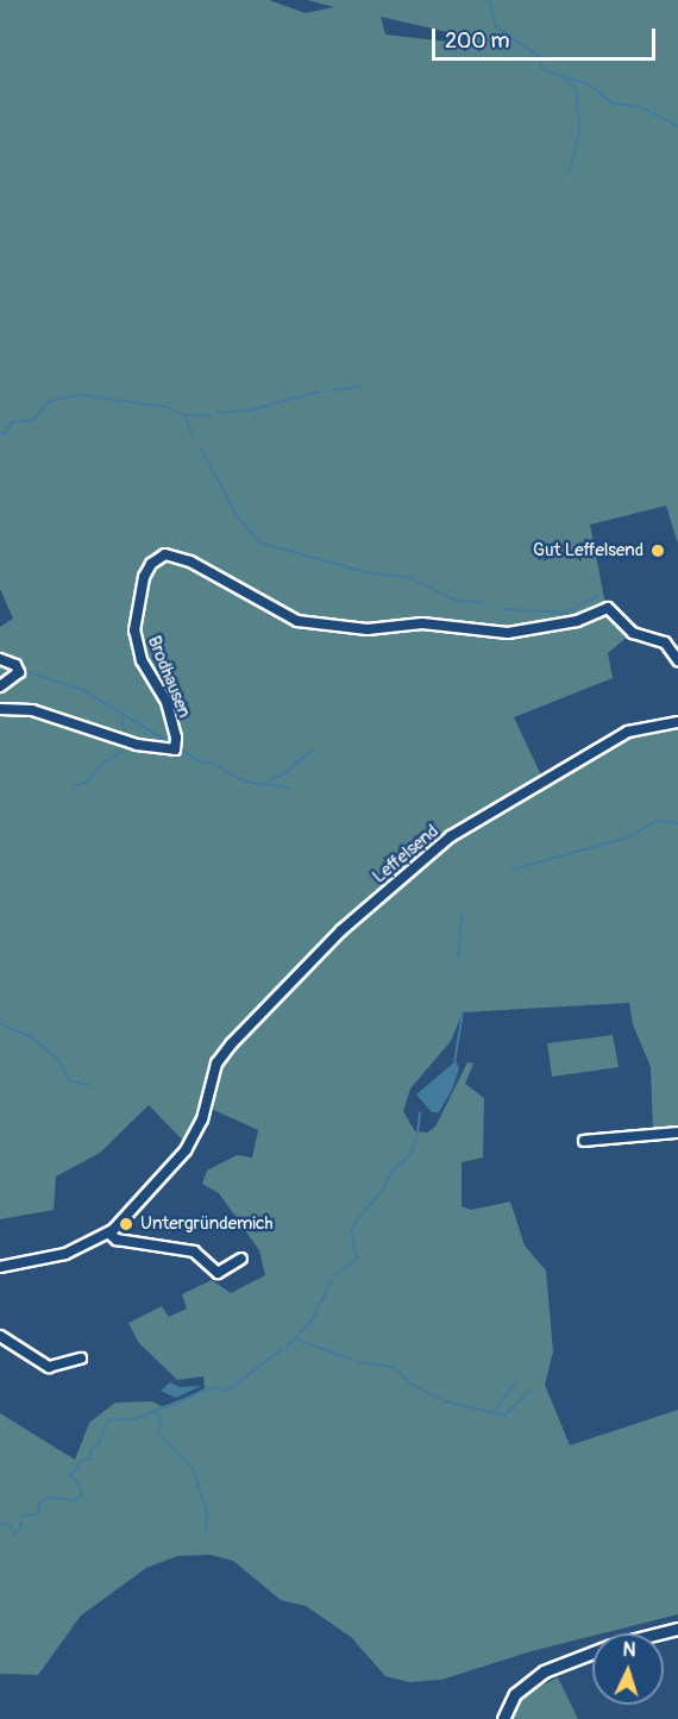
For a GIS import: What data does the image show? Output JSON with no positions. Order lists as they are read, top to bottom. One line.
{"streets":{"street":["Brodhausen","Leffelsend"]},"places":["Gut Leffelsend","Untergründemich"],"scale_bar":"200 m","north":"top"}
